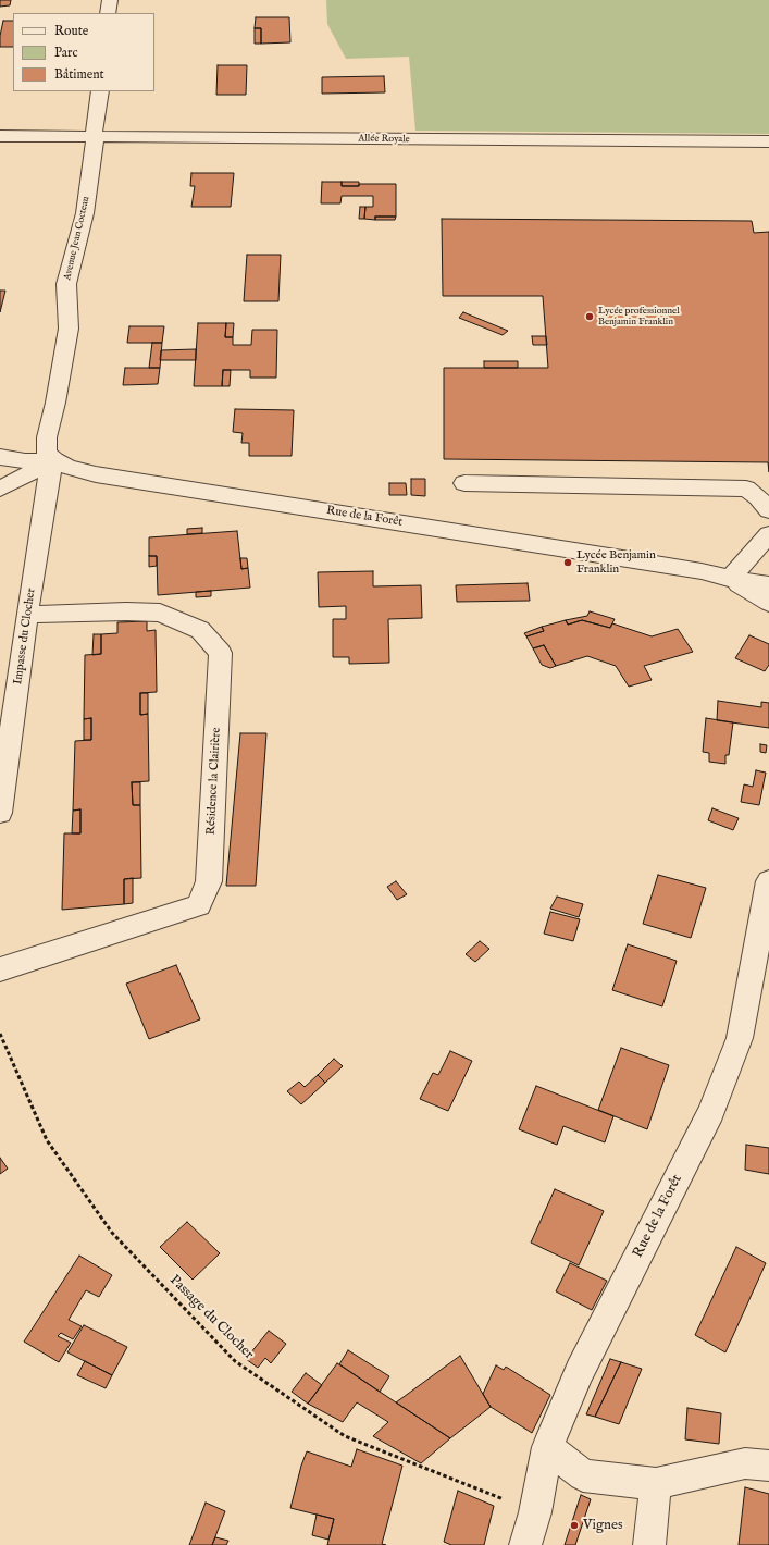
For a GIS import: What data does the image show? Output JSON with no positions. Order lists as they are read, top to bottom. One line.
{"streets":{"street":["Allée Royale","Avenue Jean Cocteau","Rue de la Forêt","Impasse du Clocher","Résidence la Clairière"],"path":["Passage du Clocher"]},"crossings":[["Allée Royale","Avenue Jean Cocteau"],["Avenue Jean Cocteau","Rue de la Forêt"],["Avenue Jean Cocteau","Impasse du Clocher"],["Rue de la Forêt","Impasse du Clocher"],["Rue de la Forêt","Passage du Clocher"],["Impasse du Clocher","Résidence la Clairière"]],"places":["Lycée professionnel Benjamin Franklin","Lycée Benjamin Franklin","Vignes"],"legend":["Route","Parc","Bâtiment"]}
